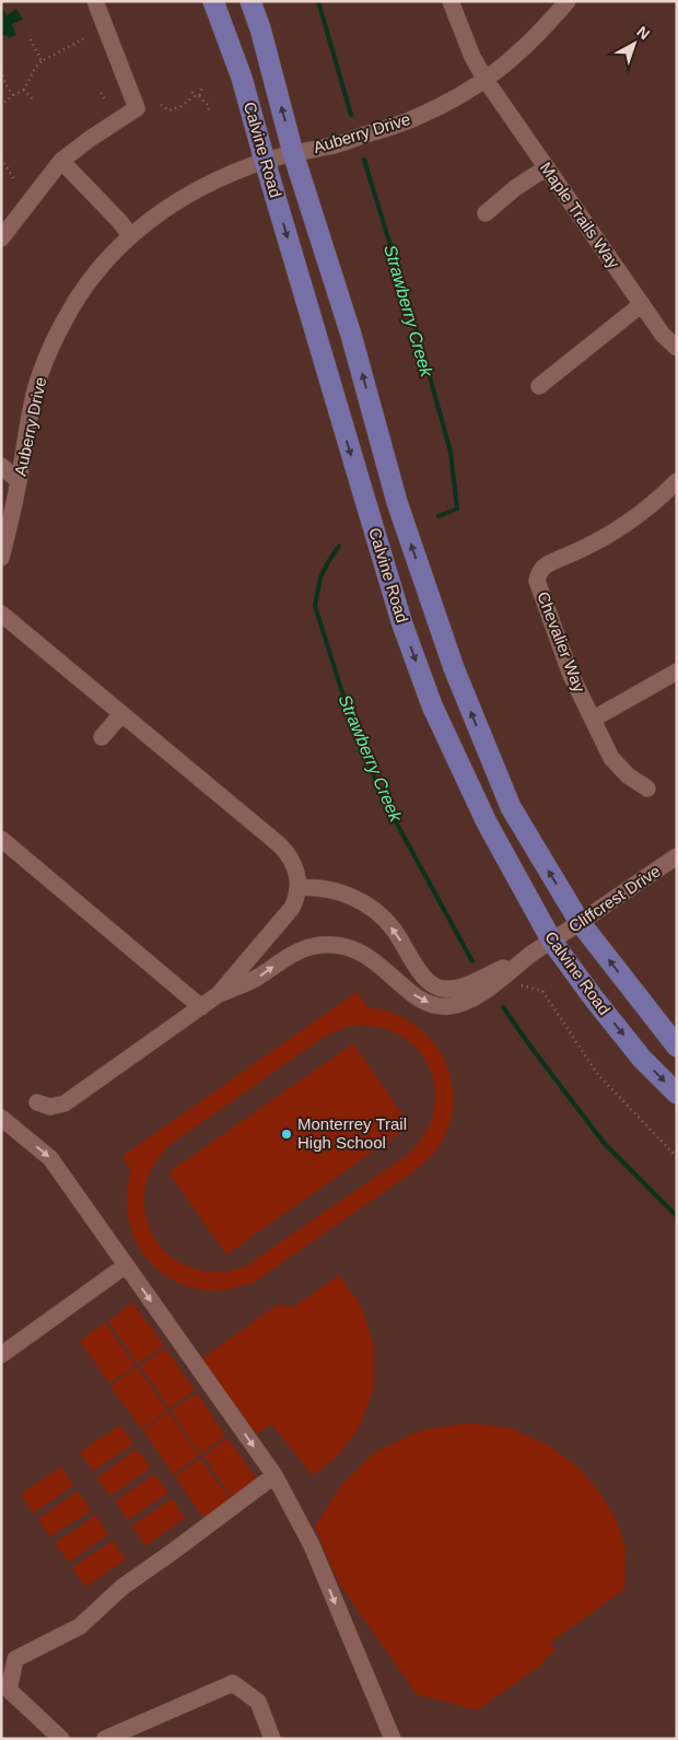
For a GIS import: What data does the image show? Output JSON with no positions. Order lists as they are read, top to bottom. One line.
{"streets":{"main road":["Calvine Road"],"street":["Auberry Drive","Maple Trails Way","Chevalier Way","Cliffcrest Drive"]},"crossings":[["Auberry Drive","Calvine Road"],["Auberry Drive","Maple Trails Way"],["Calvine Road","Cliffcrest Drive"]],"water":["Strawberry Creek"],"places":["Monterrey Trail High School"],"north":"top right"}
